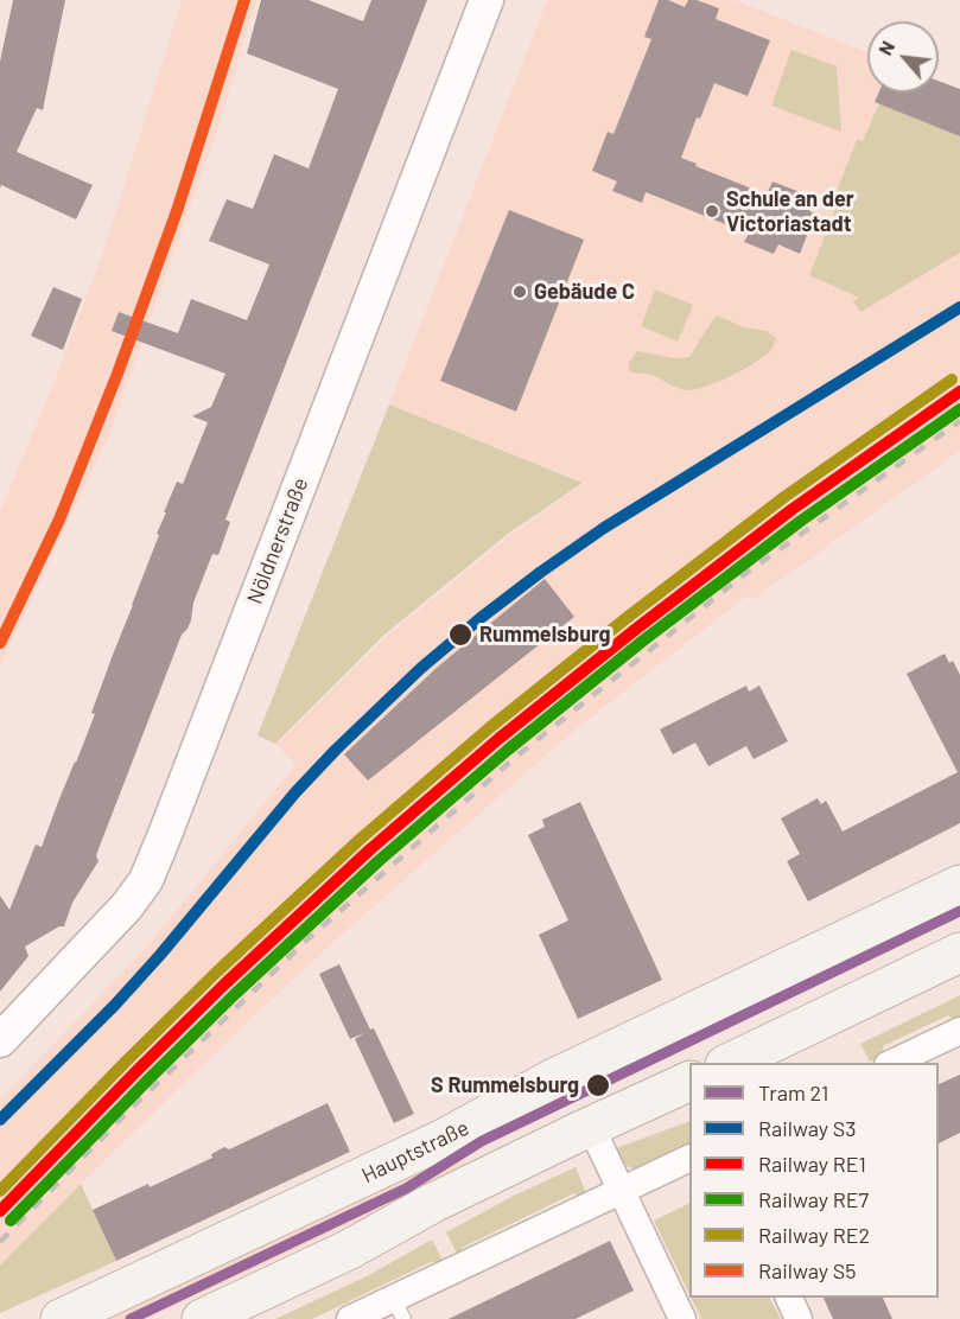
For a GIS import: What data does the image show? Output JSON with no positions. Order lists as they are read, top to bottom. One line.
{"streets":{"main road":["Hauptstraße"],"street":["Nöldnerstraße"]},"places":["Schule an der Victoriastadt","Gebäude C","Rummelsburg","S Rummelsburg"],"lines":["rail line S5","rail line S3","rail line RE2","rail line RE1","rail line RE7","tram line 21"],"legend":["Tram 21","Railway S3","Railway RE1","Railway RE7","Railway RE2","Railway S5"],"north":"top left"}
